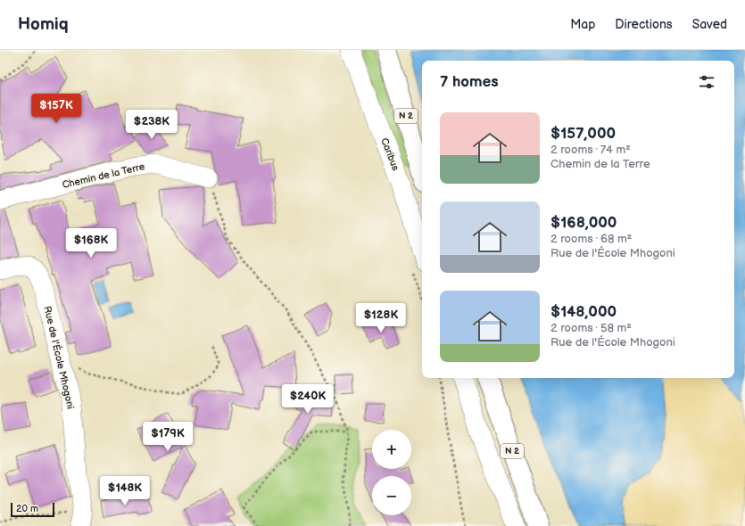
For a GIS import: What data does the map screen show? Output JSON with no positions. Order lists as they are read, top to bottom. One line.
{"streets":{"main road":["N 2"],"street":["Caribus","Chemin de la Terre","Rue de l'École Mhogoni"]},"scale_bar":"20 m","page":{"header":"Homiq","nav":["Map","Directions","Saved"],"heading":"7 homes","price":["$157K","$238K","$168K","$128K","$240K","$179K","$148K"],"list":[{"name":"$157,000","note":"2 rooms · 74 m² · Chemin de la Terre"},{"name":"$168,000","note":"2 rooms · 68 m² · Rue de l'École Mhogoni"},{"name":"$148,000","note":"2 rooms · 58 m² · Rue de l'École Mhogoni"}],"map_buttons":["+","−"],"scale":"20 m"}}
